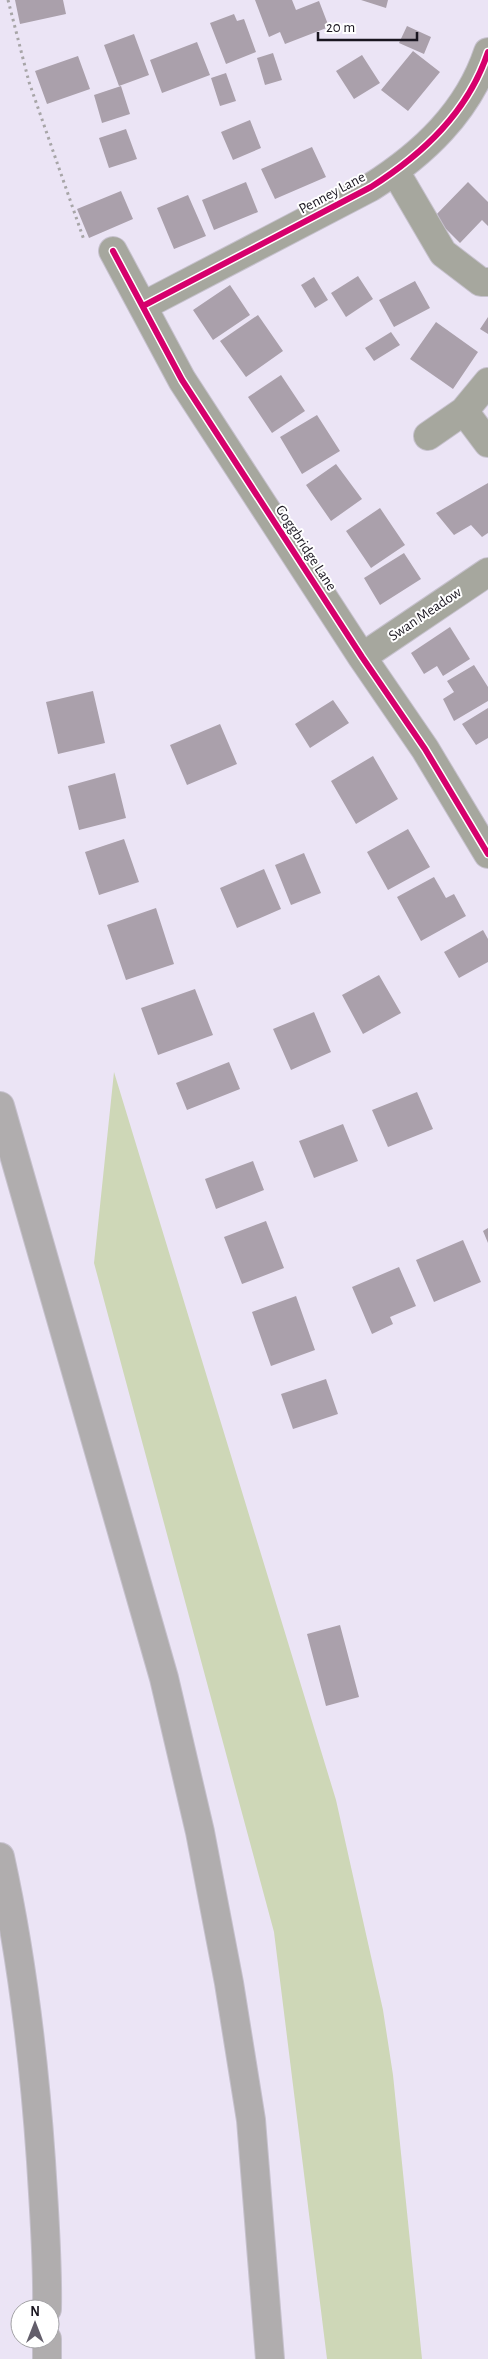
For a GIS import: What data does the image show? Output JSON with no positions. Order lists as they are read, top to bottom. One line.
{"streets":{"street":["Penney Lane","Goggbridge Lane","Swan Meadow"]},"crossings":[["Penney Lane","Goggbridge Lane"],["Goggbridge Lane","Swan Meadow"]],"scale_bar":"20 m","north":"top"}
